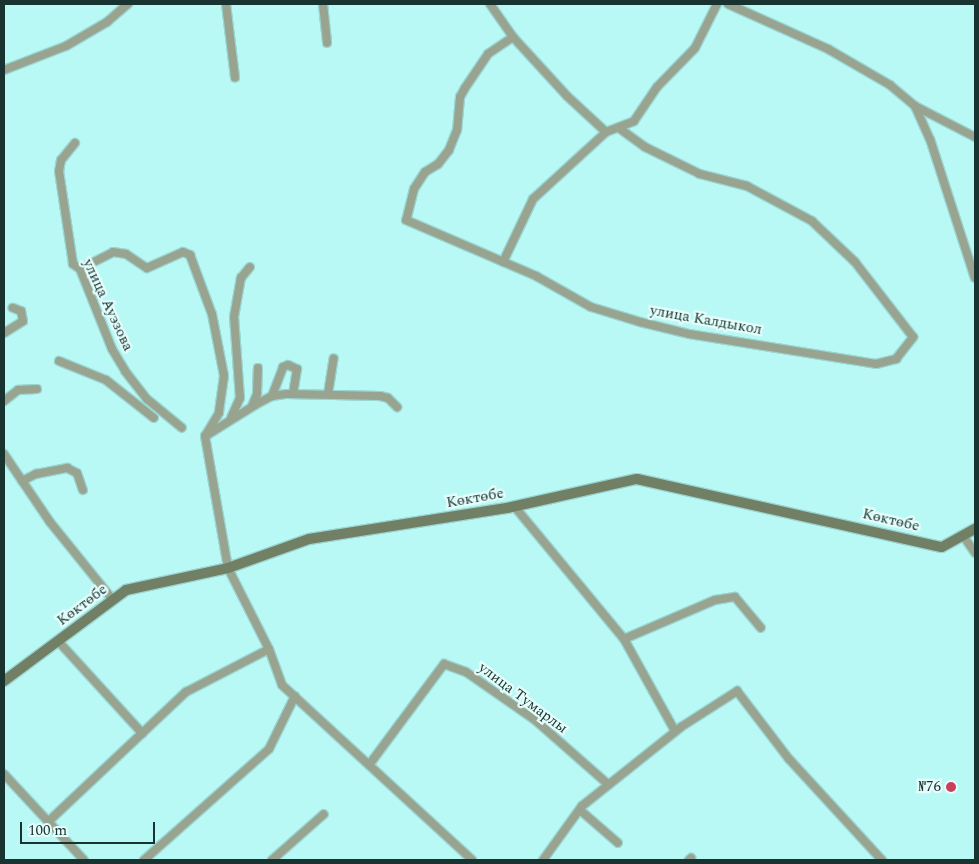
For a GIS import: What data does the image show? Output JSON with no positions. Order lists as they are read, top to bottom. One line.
{"streets":{"street":["улица Ауэзова","улица Калдыкол","Көктөбе","улица Тумарлы"]},"places":["№76"],"scale_bar":"100 m"}
